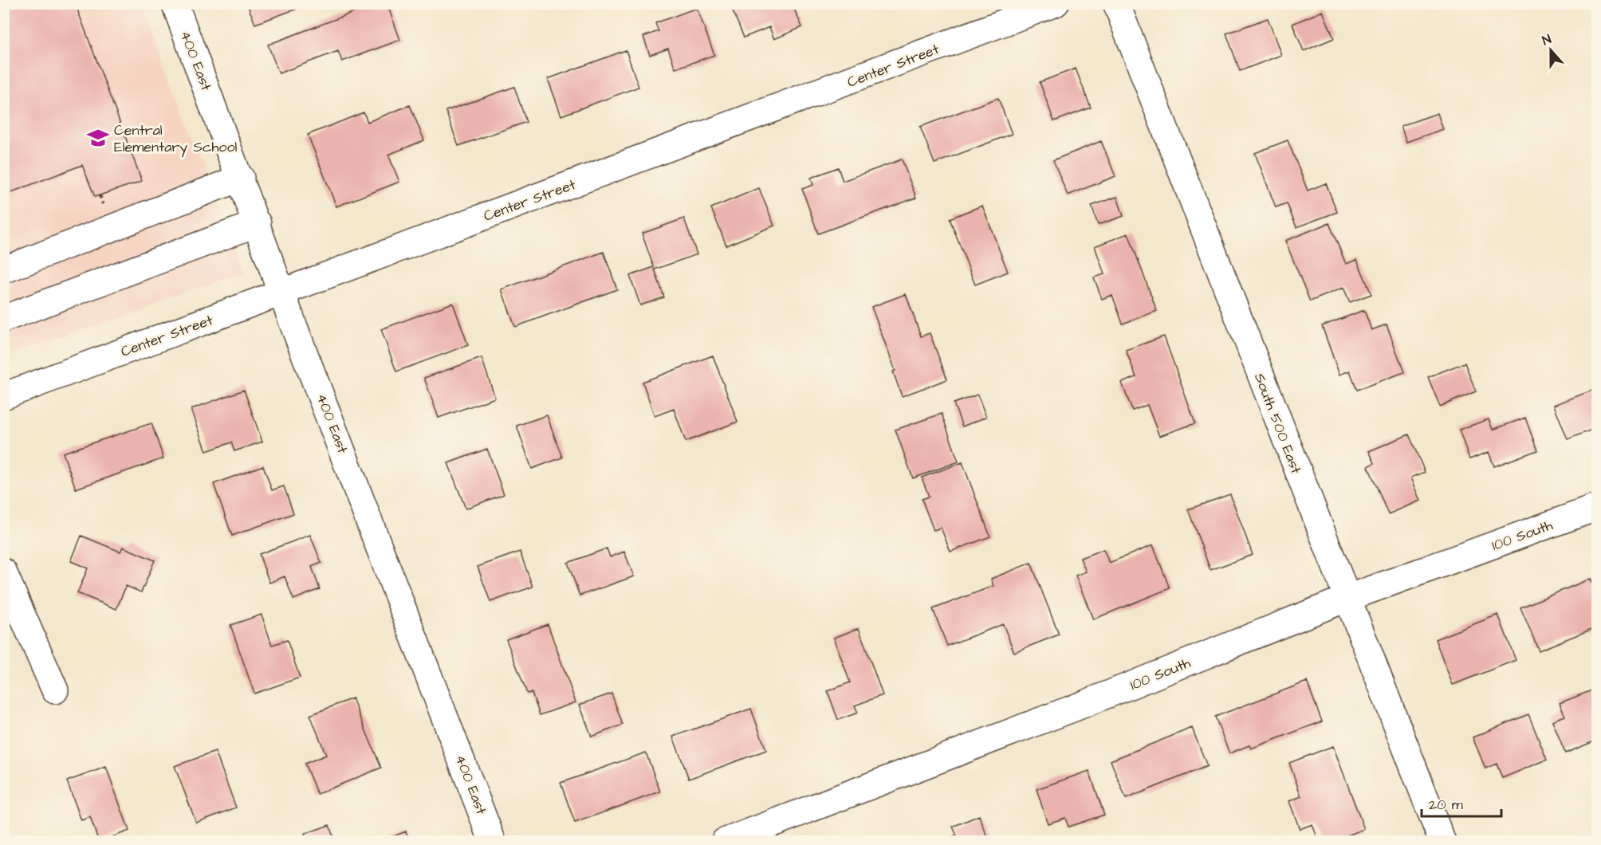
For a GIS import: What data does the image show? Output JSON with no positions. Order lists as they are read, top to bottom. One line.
{"streets":{"street":["400 East","Center Street","South 500 East","100 South"]},"crossings":[["400 East","Center Street"],["South 500 East","100 South"]],"places":{"school or university":["Central Elementary School"]},"scale_bar":"20 m","north":"top"}
